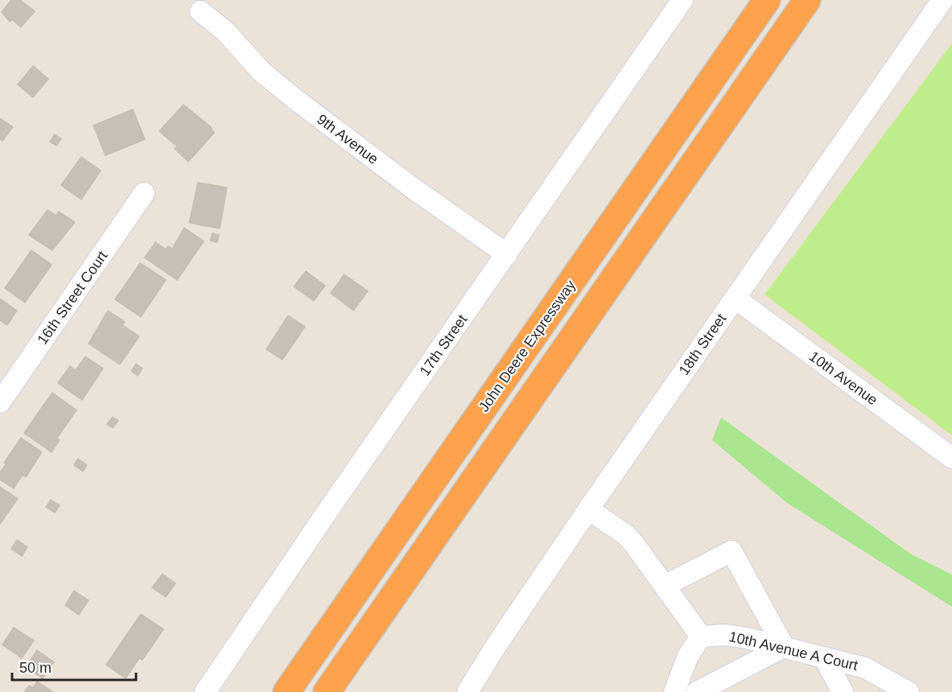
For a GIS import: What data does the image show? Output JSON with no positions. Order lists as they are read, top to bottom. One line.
{"streets":{"highway":["John Deere Expressway"],"street":["9th Avenue","16th Street Court","18th Street","17th Street","10th Avenue","10th Avenue A Court"]},"crossings":[["9th Avenue","17th Street"],["18th Street","10th Avenue"]],"scale_bar":"50 m"}
